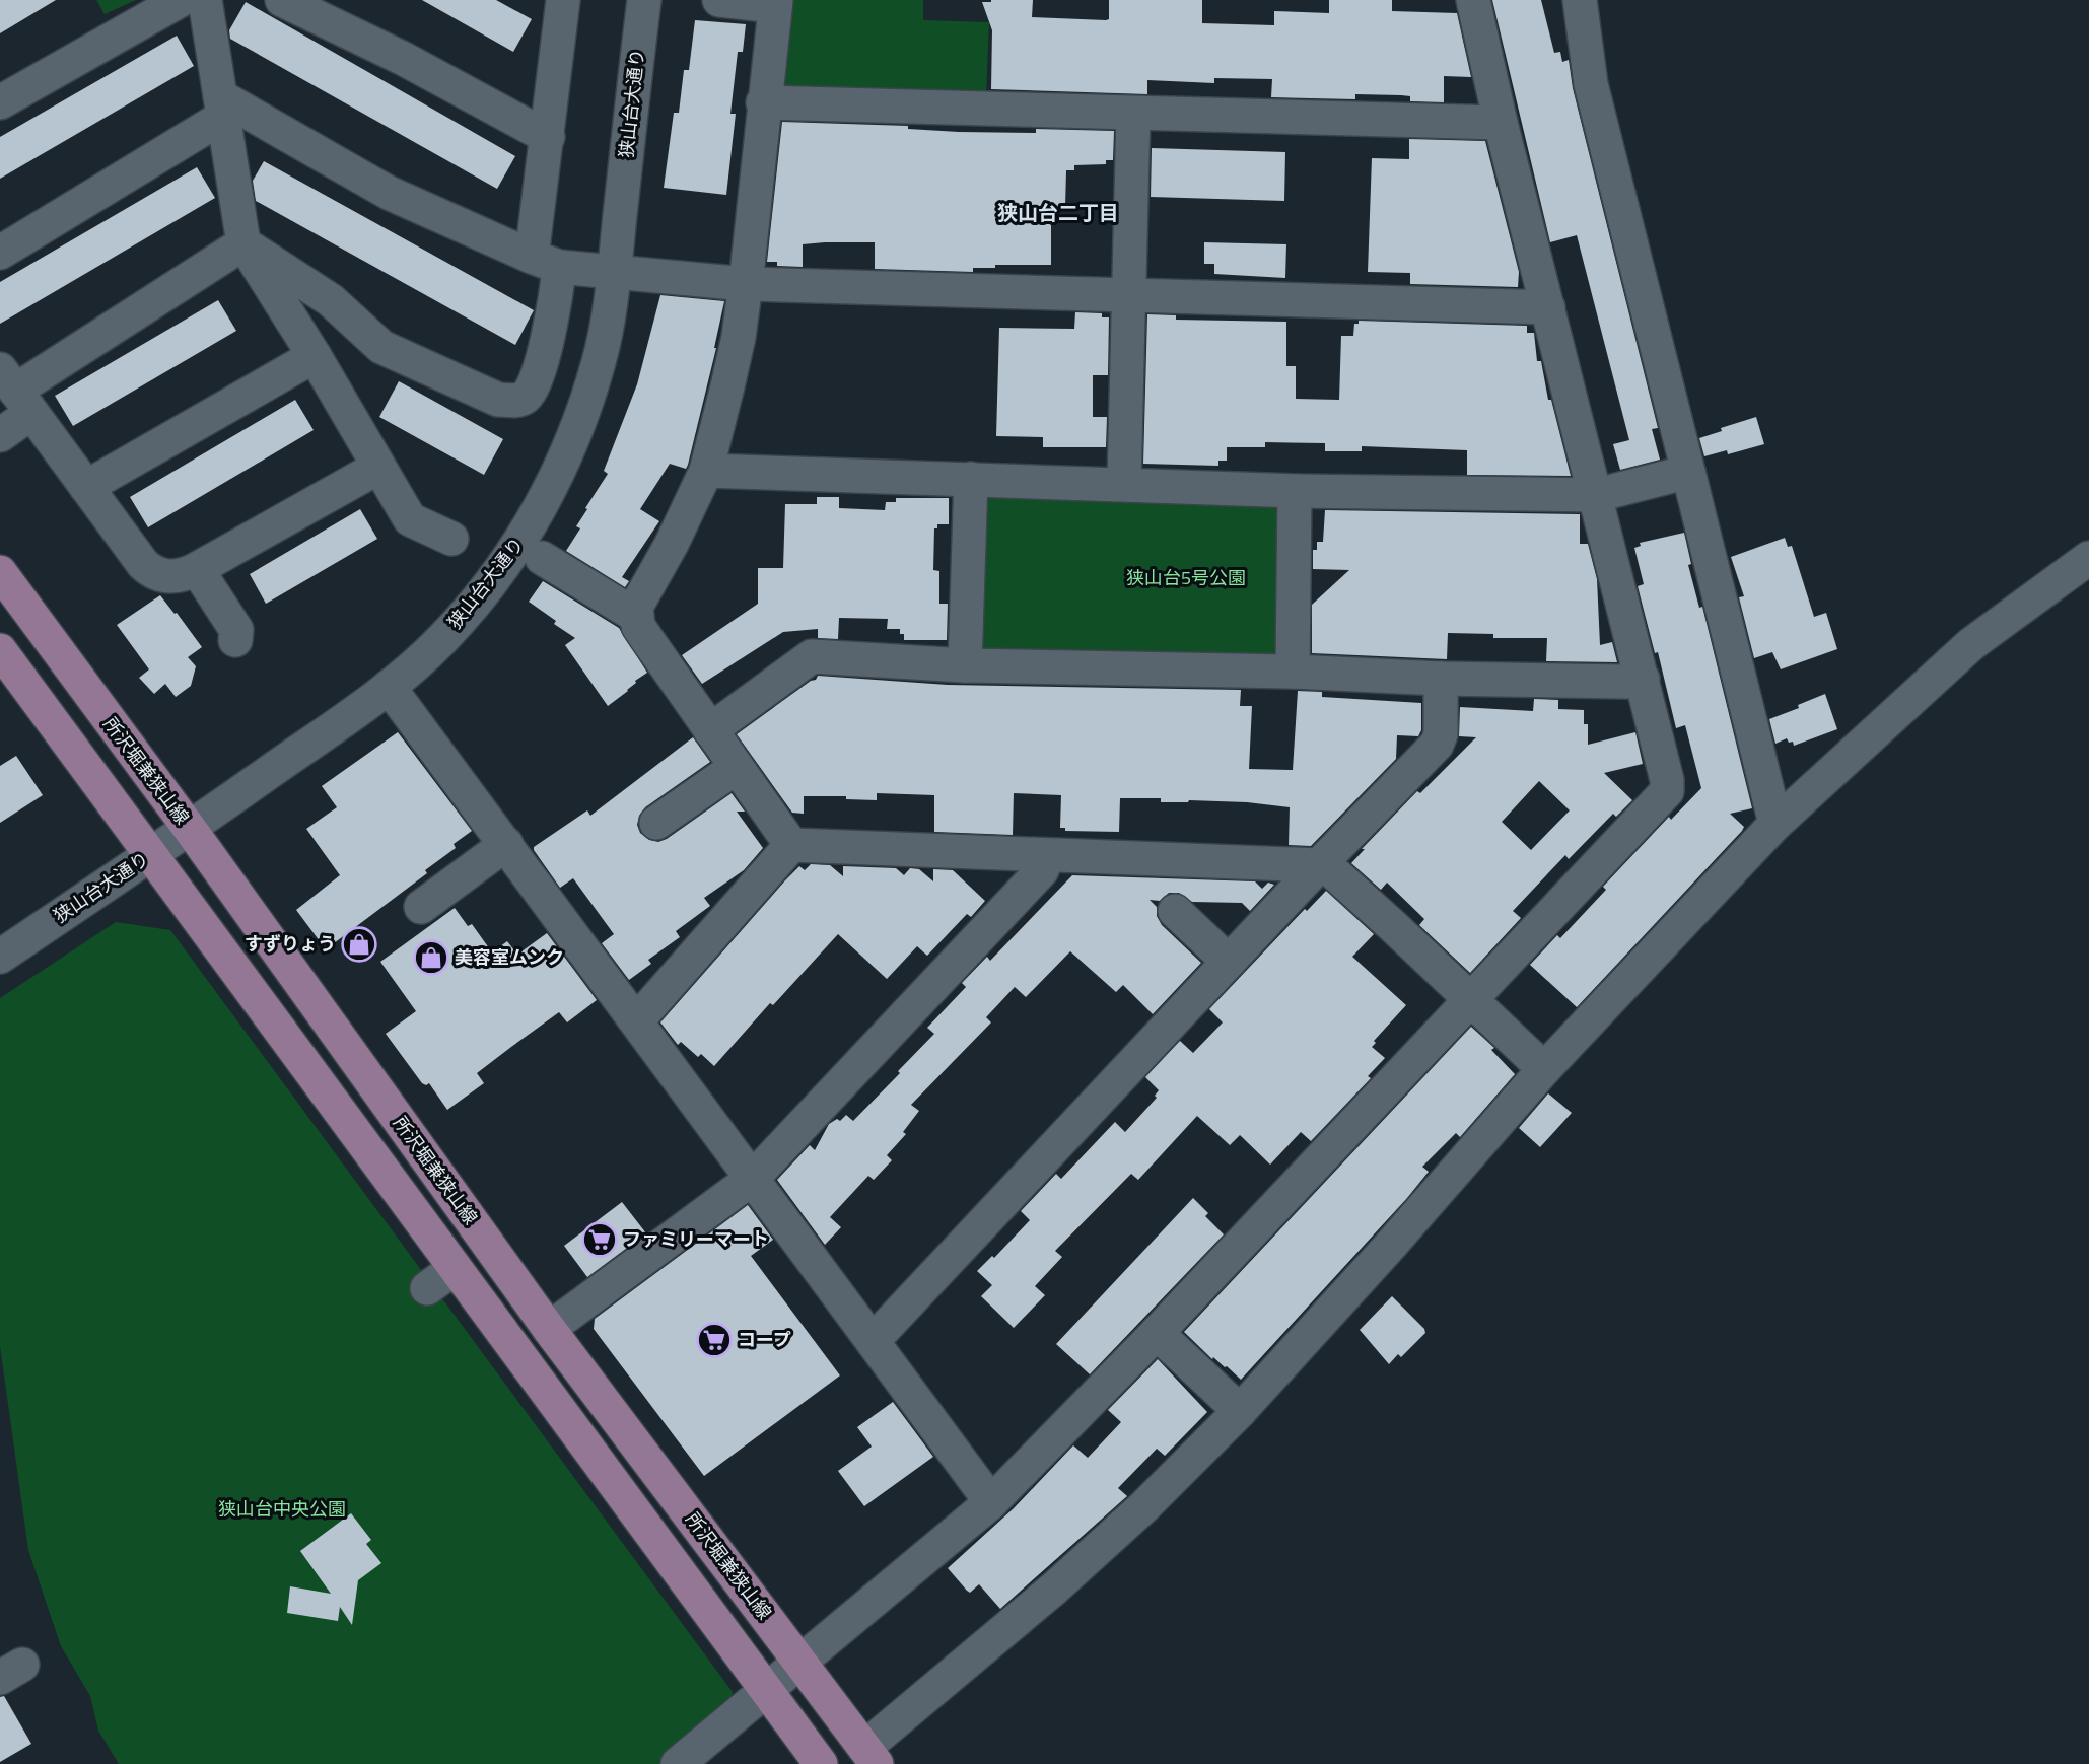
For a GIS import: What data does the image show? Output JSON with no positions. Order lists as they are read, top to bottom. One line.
{"streets":{"main road":["所沢堀兼狭山線"],"street":["狭山台大通り"]},"crossings":[["狭山台大通り","所沢堀兼狭山線"]],"districts":["狭山台二丁目"],"parks":["狭山台5号公園","狭山台中央公園"],"places":{"shop":["すずりょう","美容室ムンク"],"supermarket":["ファミリーマート","コープ"]}}
